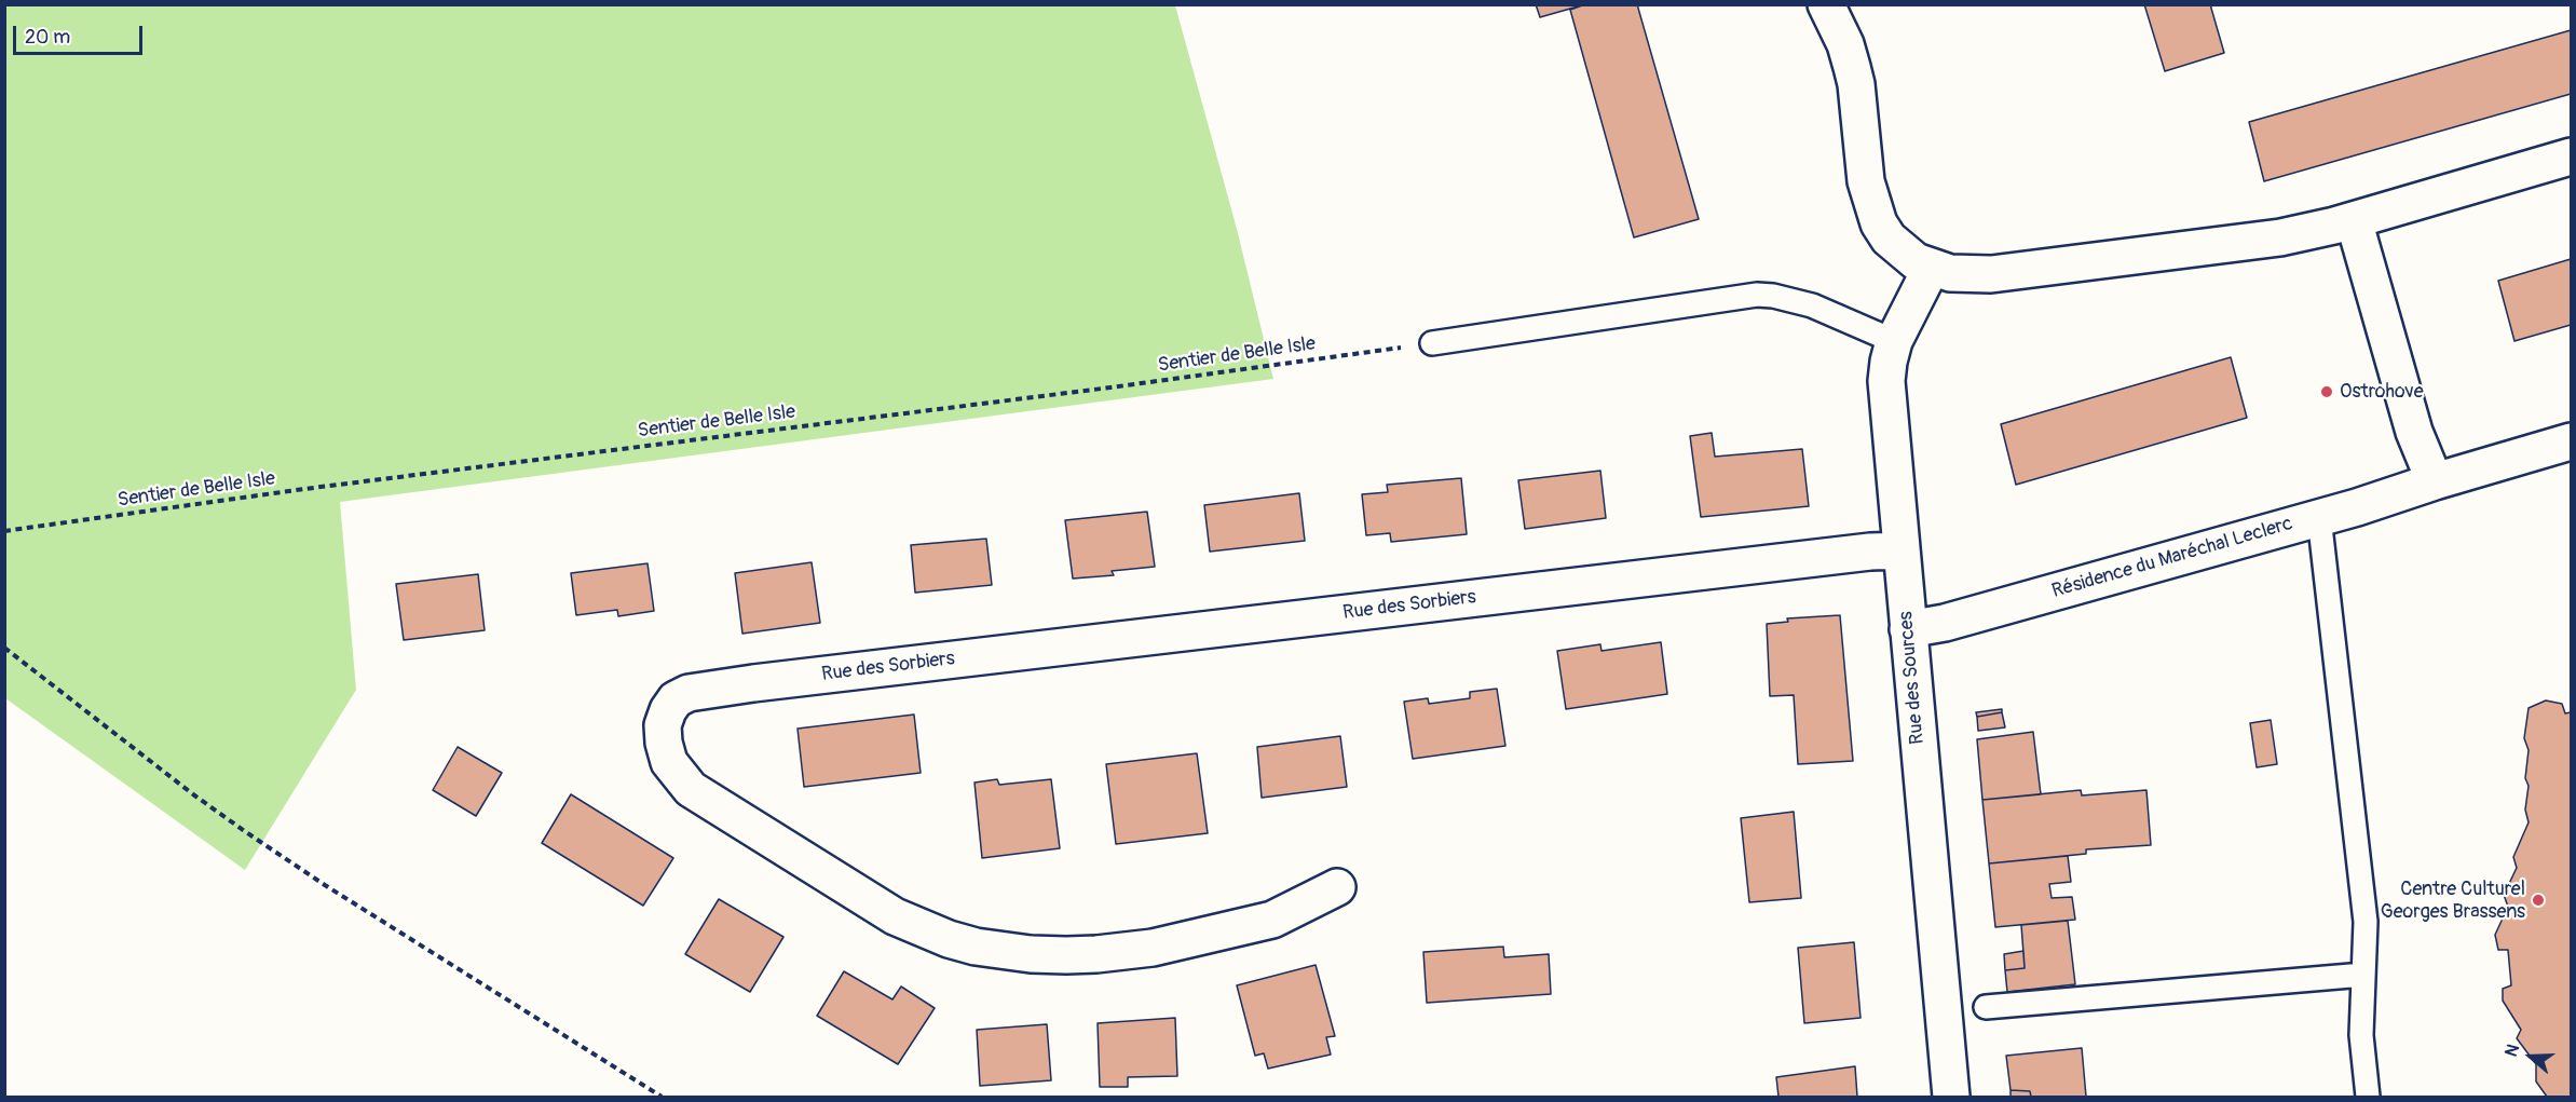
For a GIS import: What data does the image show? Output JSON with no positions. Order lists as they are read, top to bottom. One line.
{"streets":{"street":["Résidence du Maréchal Leclerc","Rue des Sorbiers","Rue des Sources"],"path":["Sentier de Belle Isle"]},"crossings":[["Résidence du Maréchal Leclerc","Rue des Sources"],["Rue des Sorbiers","Rue des Sources"]],"places":["Ostrohove","Centre Culturel Georges Brassens"],"scale_bar":"20 m","north":"left"}
